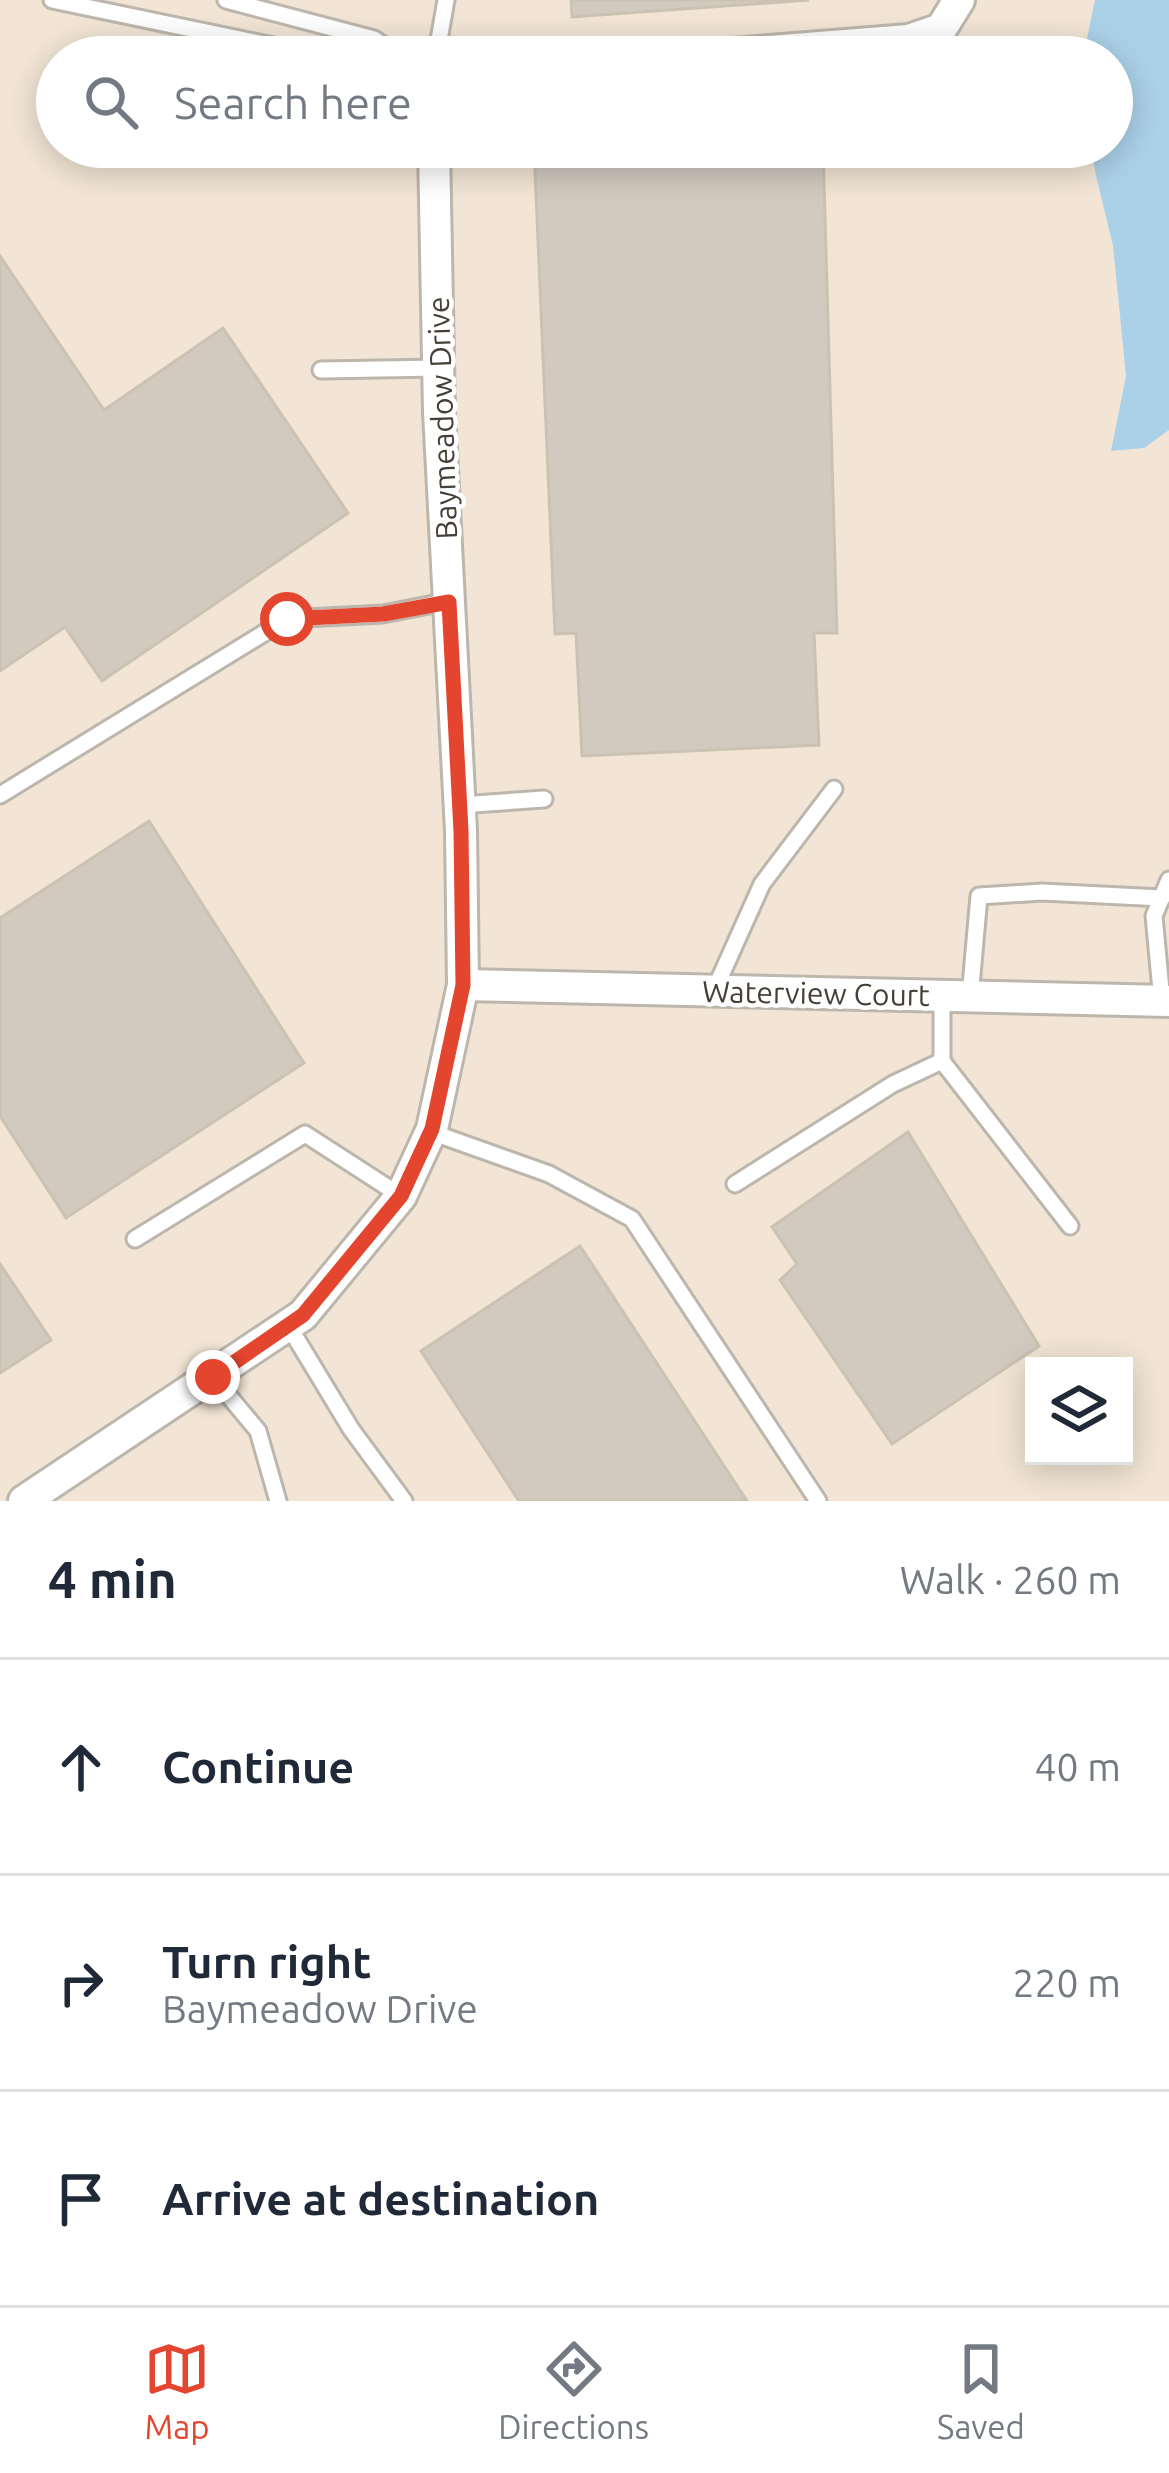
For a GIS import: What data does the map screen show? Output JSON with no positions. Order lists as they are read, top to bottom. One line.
{"streets":{"street":["Baymeadow Drive","Waterview Court"]},"crossings":[["Baymeadow Drive","Waterview Court"]],"page":{"search":"Search here","heading":["4 min","Walk · 260 m"],"list":[["Continue","40 m"],["Turn right","Baymeadow Drive","220 m"],"Arrive at destination"],"nav":["Map","Directions","Saved"]}}
